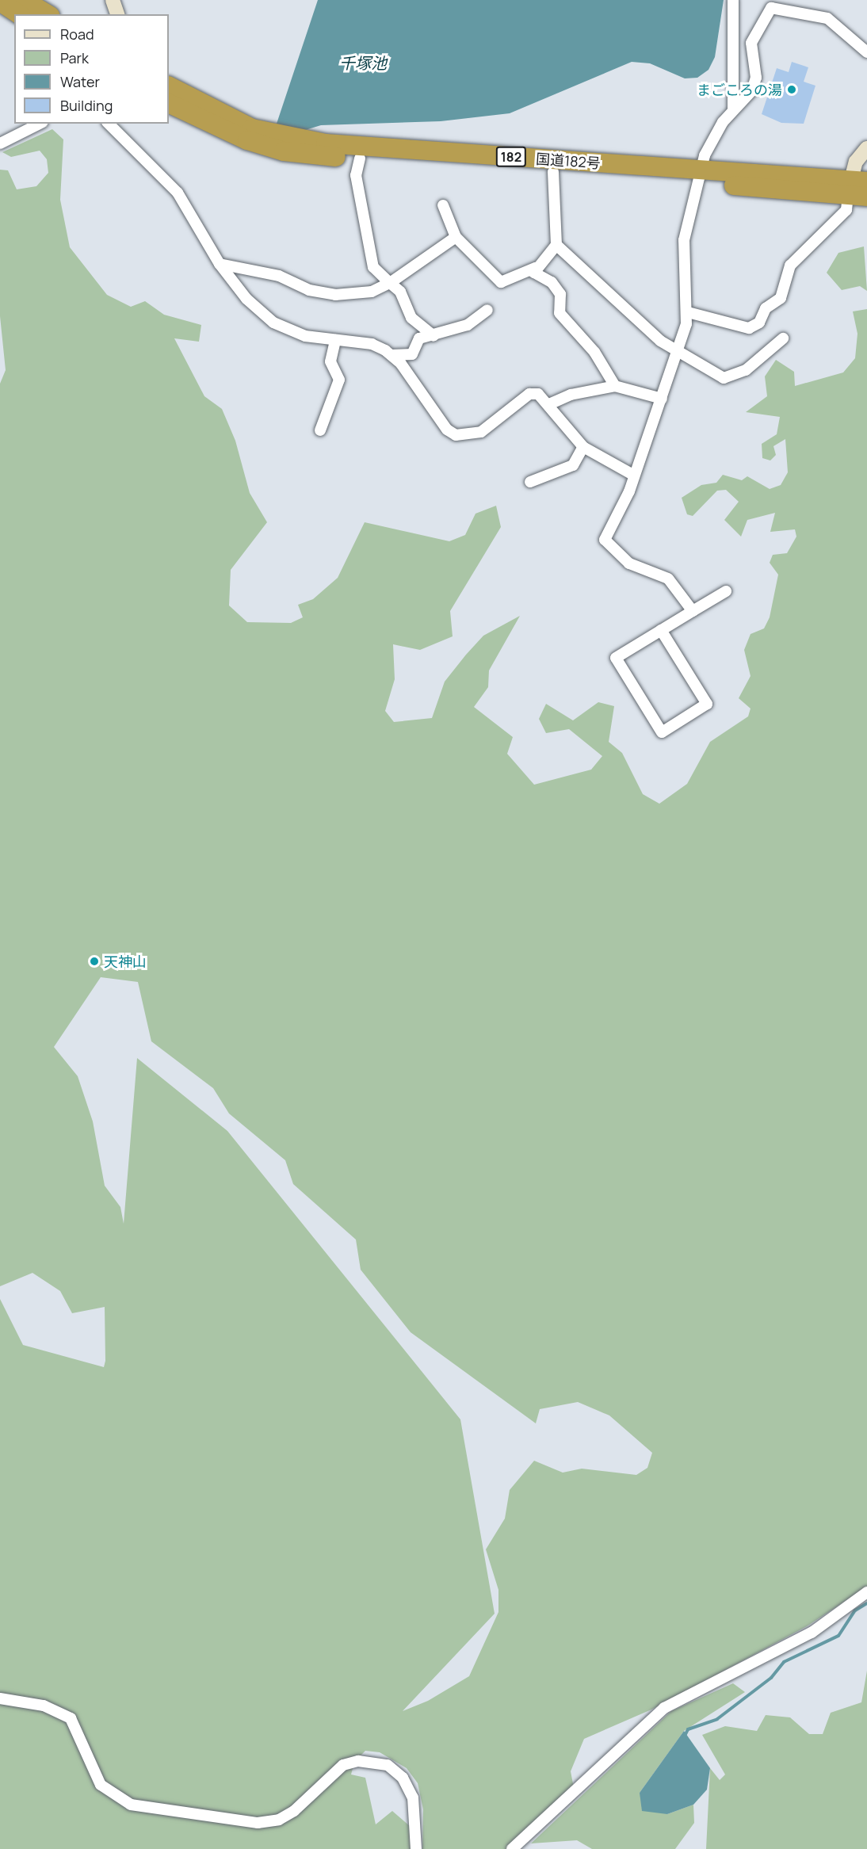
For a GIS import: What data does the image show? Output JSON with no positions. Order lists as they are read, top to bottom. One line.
{"streets":{"highway":["182","国道182号"]},"water":["千塚池"],"places":["まごころの湯","天神山"],"legend":["Road","Park","Water","Building"]}
